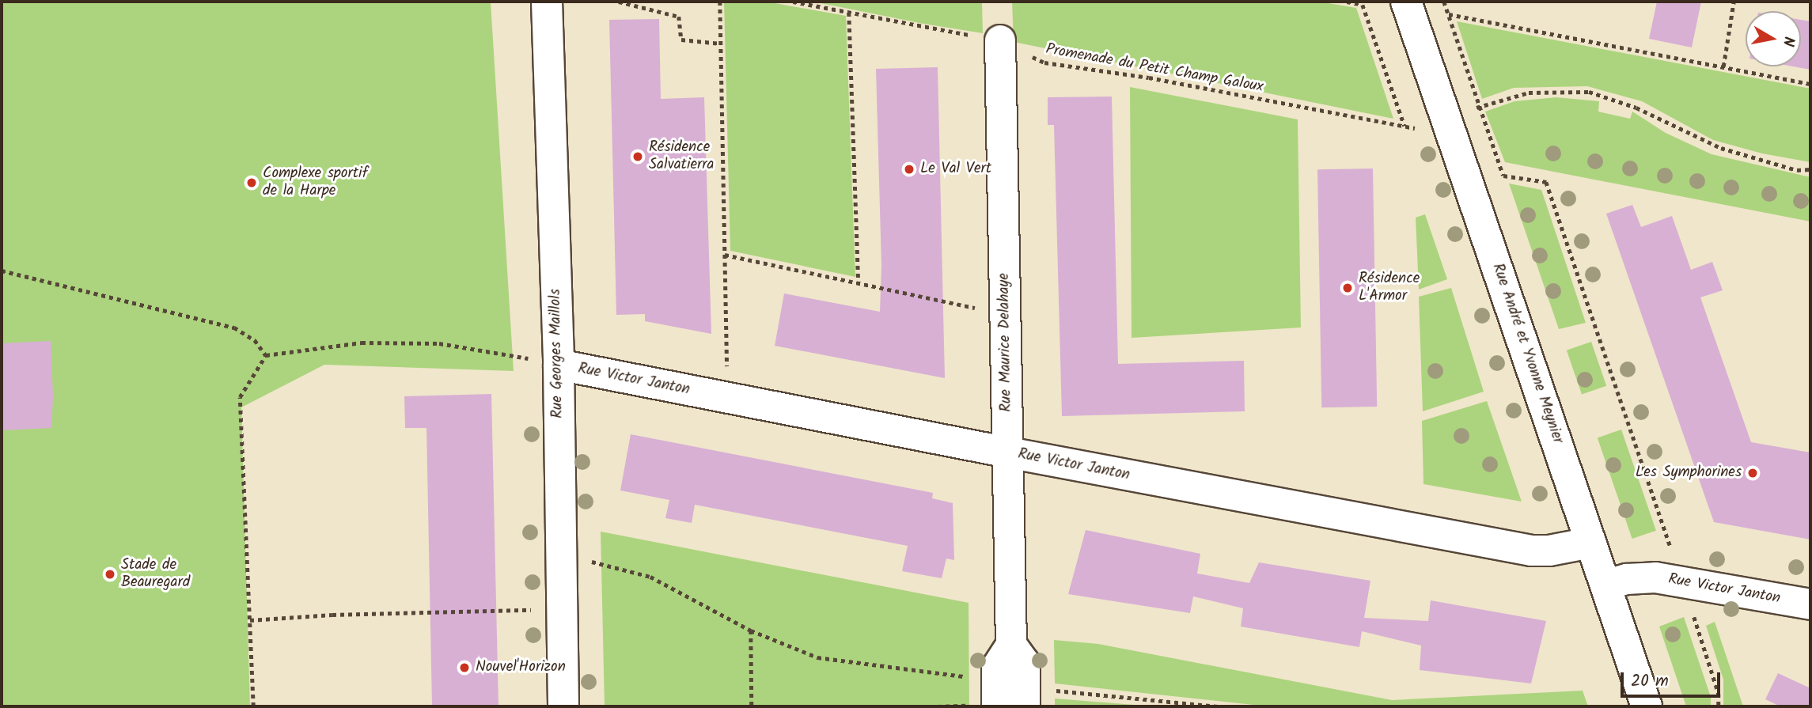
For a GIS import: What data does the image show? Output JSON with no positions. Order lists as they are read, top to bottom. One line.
{"streets":{"street":["Rue Maurice Delahaye","Rue Georges Maillols","Rue André et Yvonne Meynier","Rue Victor Janton"],"path":["Promenade du Petit Champ Galoux"]},"crossings":[["Promenade du Petit Champ Galoux","Rue Maurice Delahaye"],["Promenade du Petit Champ Galoux","Rue André et Yvonne Meynier"],["Rue Maurice Delahaye","Rue Victor Janton"],["Rue Georges Maillols","Rue Victor Janton"],["Rue André et Yvonne Meynier","Rue Victor Janton"]],"places":["Résidence Salvatierra","Le Val Vert","Complexe sportif de la Harpe","Résidence L'Armor","Les Symphorines","Stade de Beauregard","Nouvel'Horizon"],"scale_bar":"20 m","north":"right"}
